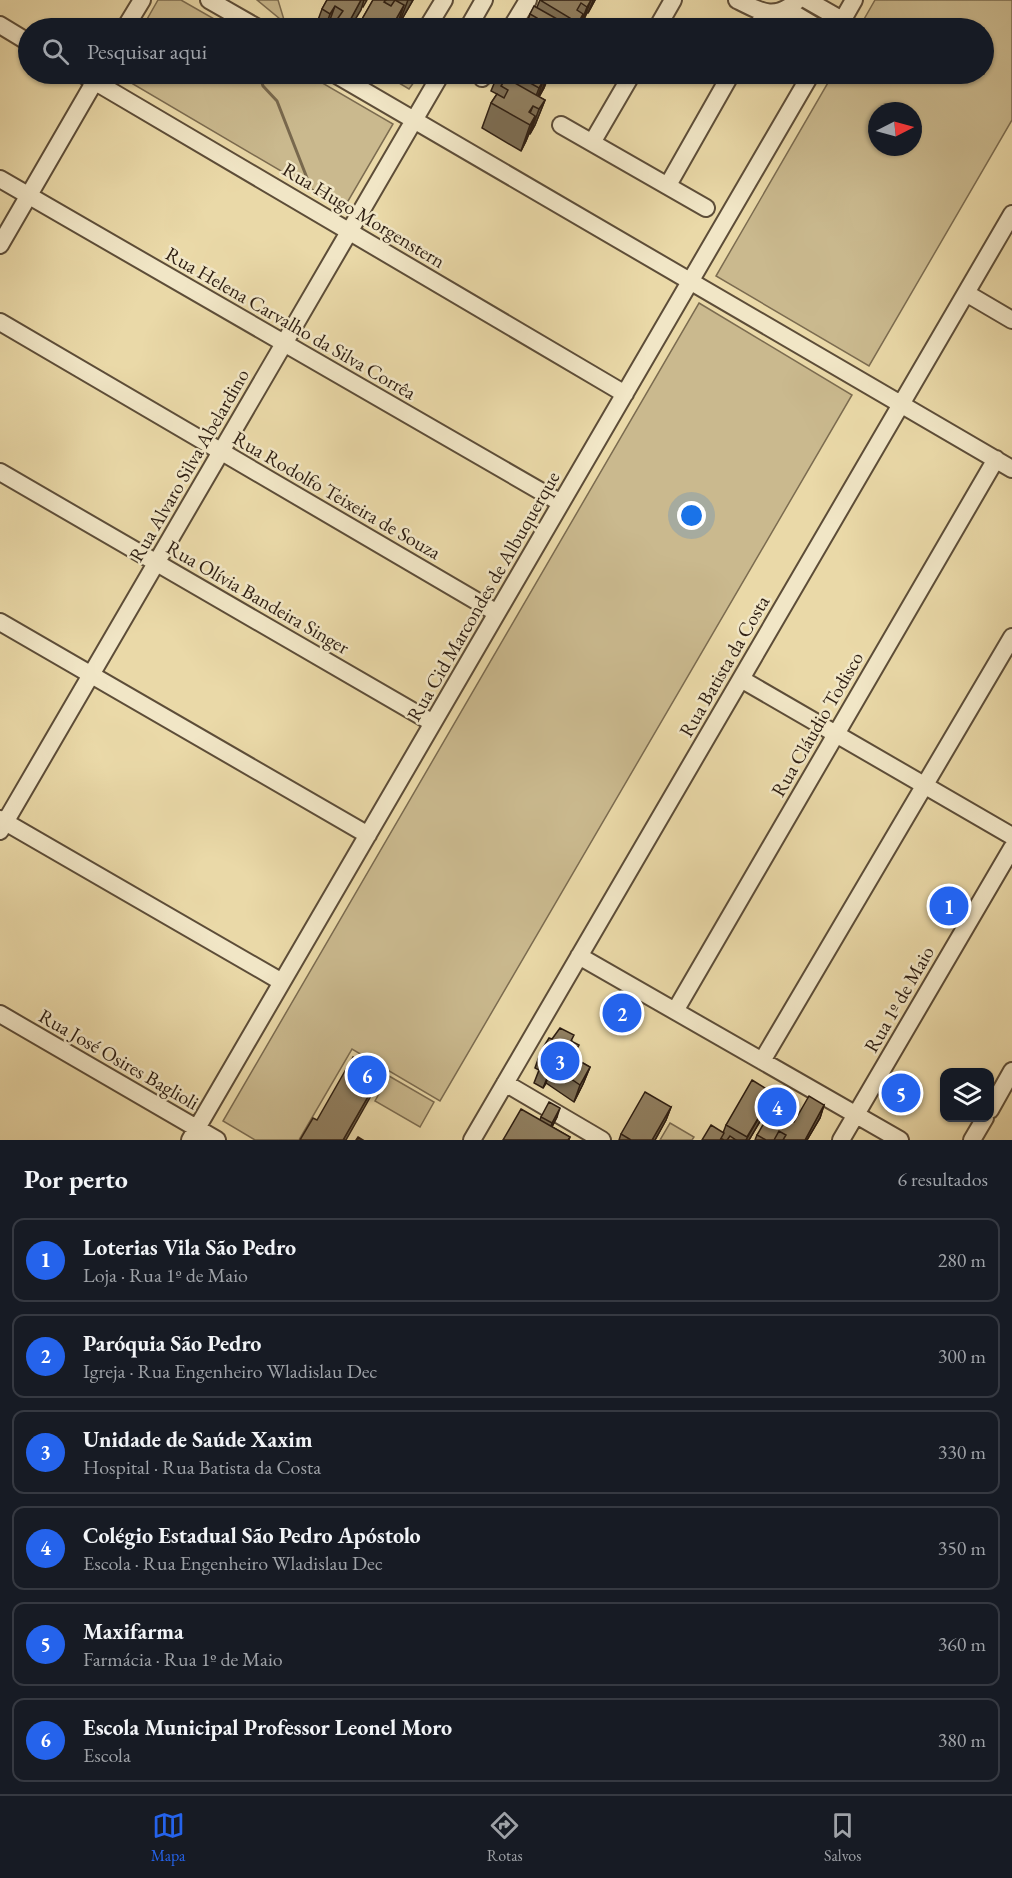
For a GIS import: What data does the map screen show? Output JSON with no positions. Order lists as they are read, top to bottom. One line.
{"streets":{"street":["Rua Hugo Morgenstern","Rua Helena Carvalho da Silva Corrêa","Rua Alvaro Silva Abelardino","Rua Rodolfo Teixeira de Souza","Rua Cid Marcondes de Albuquerque","Rua Olívia Bandeira Singer","Rua Batista da Costa","Rua Cláudio Todisco","Rua 1º de Maio","Rua José Osires Baglioli"]},"crossings":[["Rua Hugo Morgenstern","Rua Alvaro Silva Abelardino"],["Rua Hugo Morgenstern","Rua Cid Marcondes de Albuquerque"],["Rua Helena Carvalho da Silva Corrêa","Rua Alvaro Silva Abelardino"],["Rua Helena Carvalho da Silva Corrêa","Rua Cid Marcondes de Albuquerque"],["Rua Alvaro Silva Abelardino","Rua Rodolfo Teixeira de Souza"],["Rua Alvaro Silva Abelardino","Rua Olívia Bandeira Singer"],["Rua Rodolfo Teixeira de Souza","Rua Cid Marcondes de Albuquerque"],["Rua Cid Marcondes de Albuquerque","Rua Olívia Bandeira Singer"],["Rua Cid Marcondes de Albuquerque","Rua José Osires Baglioli"]],"north":"right","page":{"search":"Pesquisar aqui","pins":["1","2","3","6","5","4"],"heading":["Por perto","6 resultados"],"list":[{"mark":"1","name":"Loterias Vila São Pedro","note":"Loja · Rua 1º de Maio","value":"280 m"},{"mark":"2","name":"Paróquia São Pedro","note":"Igreja · Rua Engenheiro Wladislau Dec","value":"300 m"},{"mark":"3","name":"Unidade de Saúde Xaxim","note":"Hospital · Rua Batista da Costa","value":"330 m"},{"mark":"4","name":"Colégio Estadual São Pedro Apóstolo","note":"Escola · Rua Engenheiro Wladislau Dec","value":"350 m"},{"mark":"5","name":"Maxifarma","note":"Farmácia · Rua 1º de Maio","value":"360 m"},{"mark":"6","name":"Escola Municipal Professor Leonel Moro","note":"Escola","value":"380 m"}],"nav":["Mapa","Rotas","Salvos"]}}
